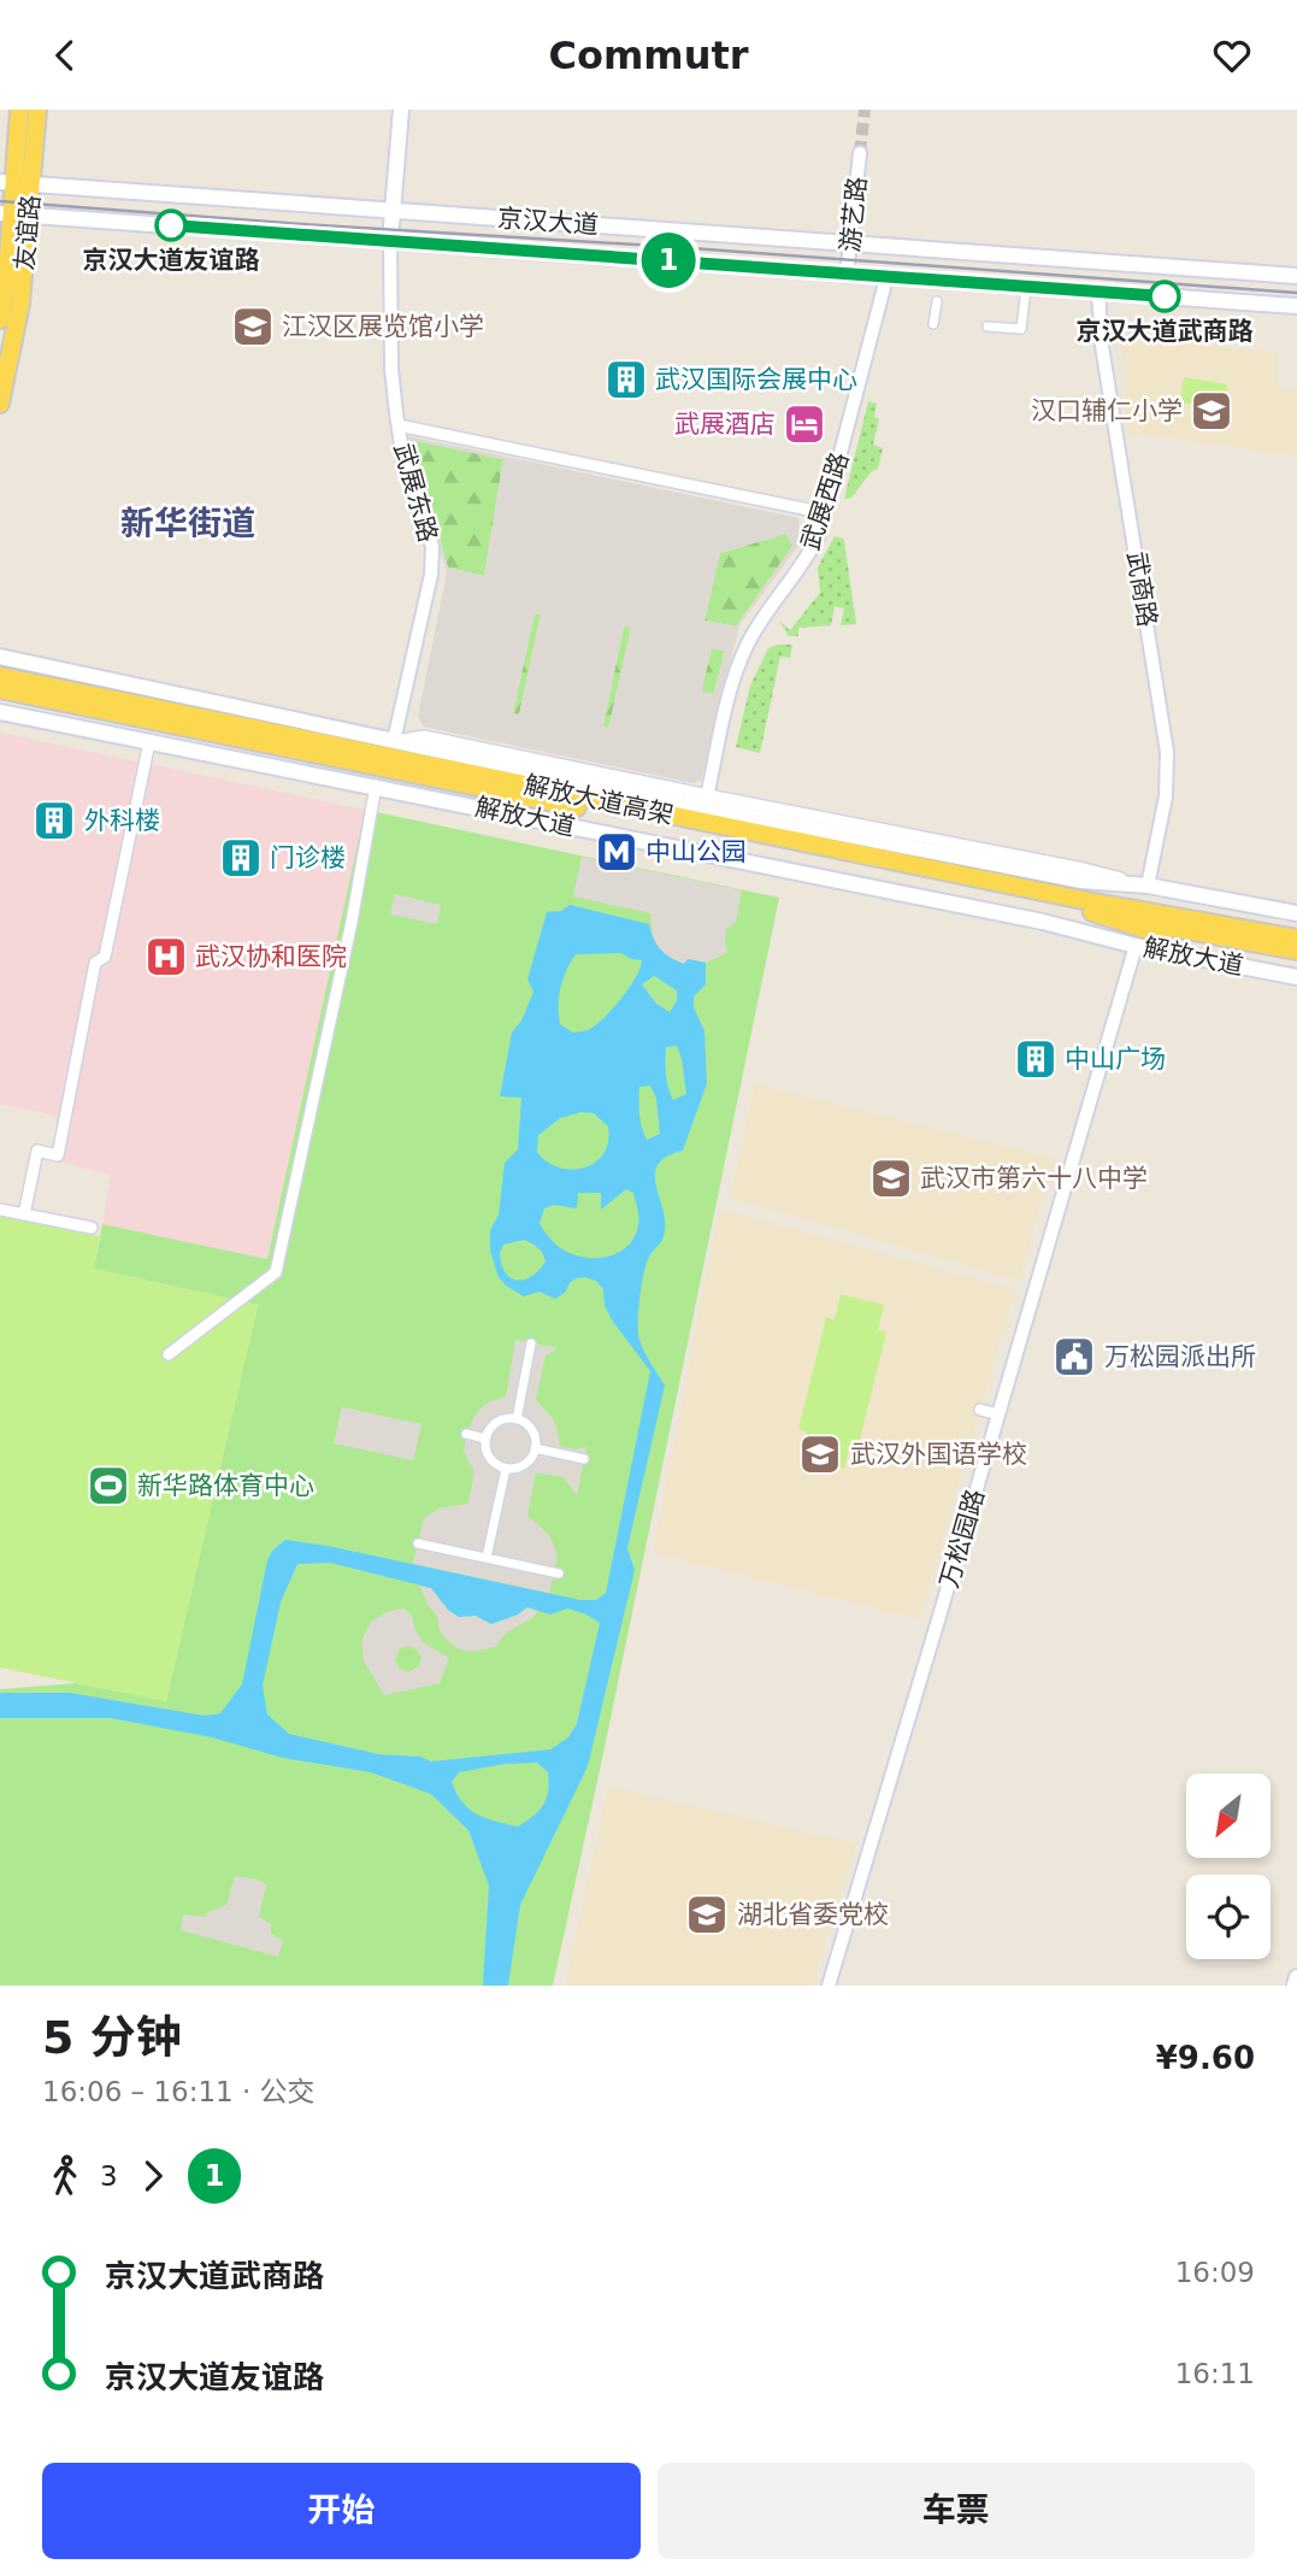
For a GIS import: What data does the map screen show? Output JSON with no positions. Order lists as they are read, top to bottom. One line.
{"streets":{"main road":["京汉大道","友谊路","解放大道高架","解放大道"],"street":["游艺路","武展东路","武展西路","武商路","万松园路"]},"crossings":[["游艺路","京汉大道"],["京汉大道","友谊路"],["京汉大道","武展东路"],["京汉大道","武展西路"],["京汉大道","武商路"],["武展东路","解放大道"],["武展西路","解放大道"],["武商路","解放大道"],["解放大道","万松园路"]],"districts":["新华街道"],"places":{"other":["京汉大道友谊路","京汉大道武商路"],"school or university":["江汉区展览馆小学","汉口辅仁小学","武汉市第六十八中学","武汉外国语学校","湖北省委党校"],"building":["武汉国际会展中心","外科楼","门诊楼","中山广场"],"hotel":["武展酒店"],"metro station":["中山公园"],"hospital":["武汉协和医院"],"public building":["万松园派出所"],"sports":["新华路体育中心"]},"lines":["bus line 1"],"north":"bottom left","page":{"header":"Commutr","on_map":"1","heading":["5 分钟","16:06 – 16:11 · 公交","¥9.60"],"legs":["3","1"],"list":[{"name":"京汉大道武商路","value":"16:09"},{"name":"京汉大道友谊路","value":"16:11"}],"buttons":["开始","车票"]}}
